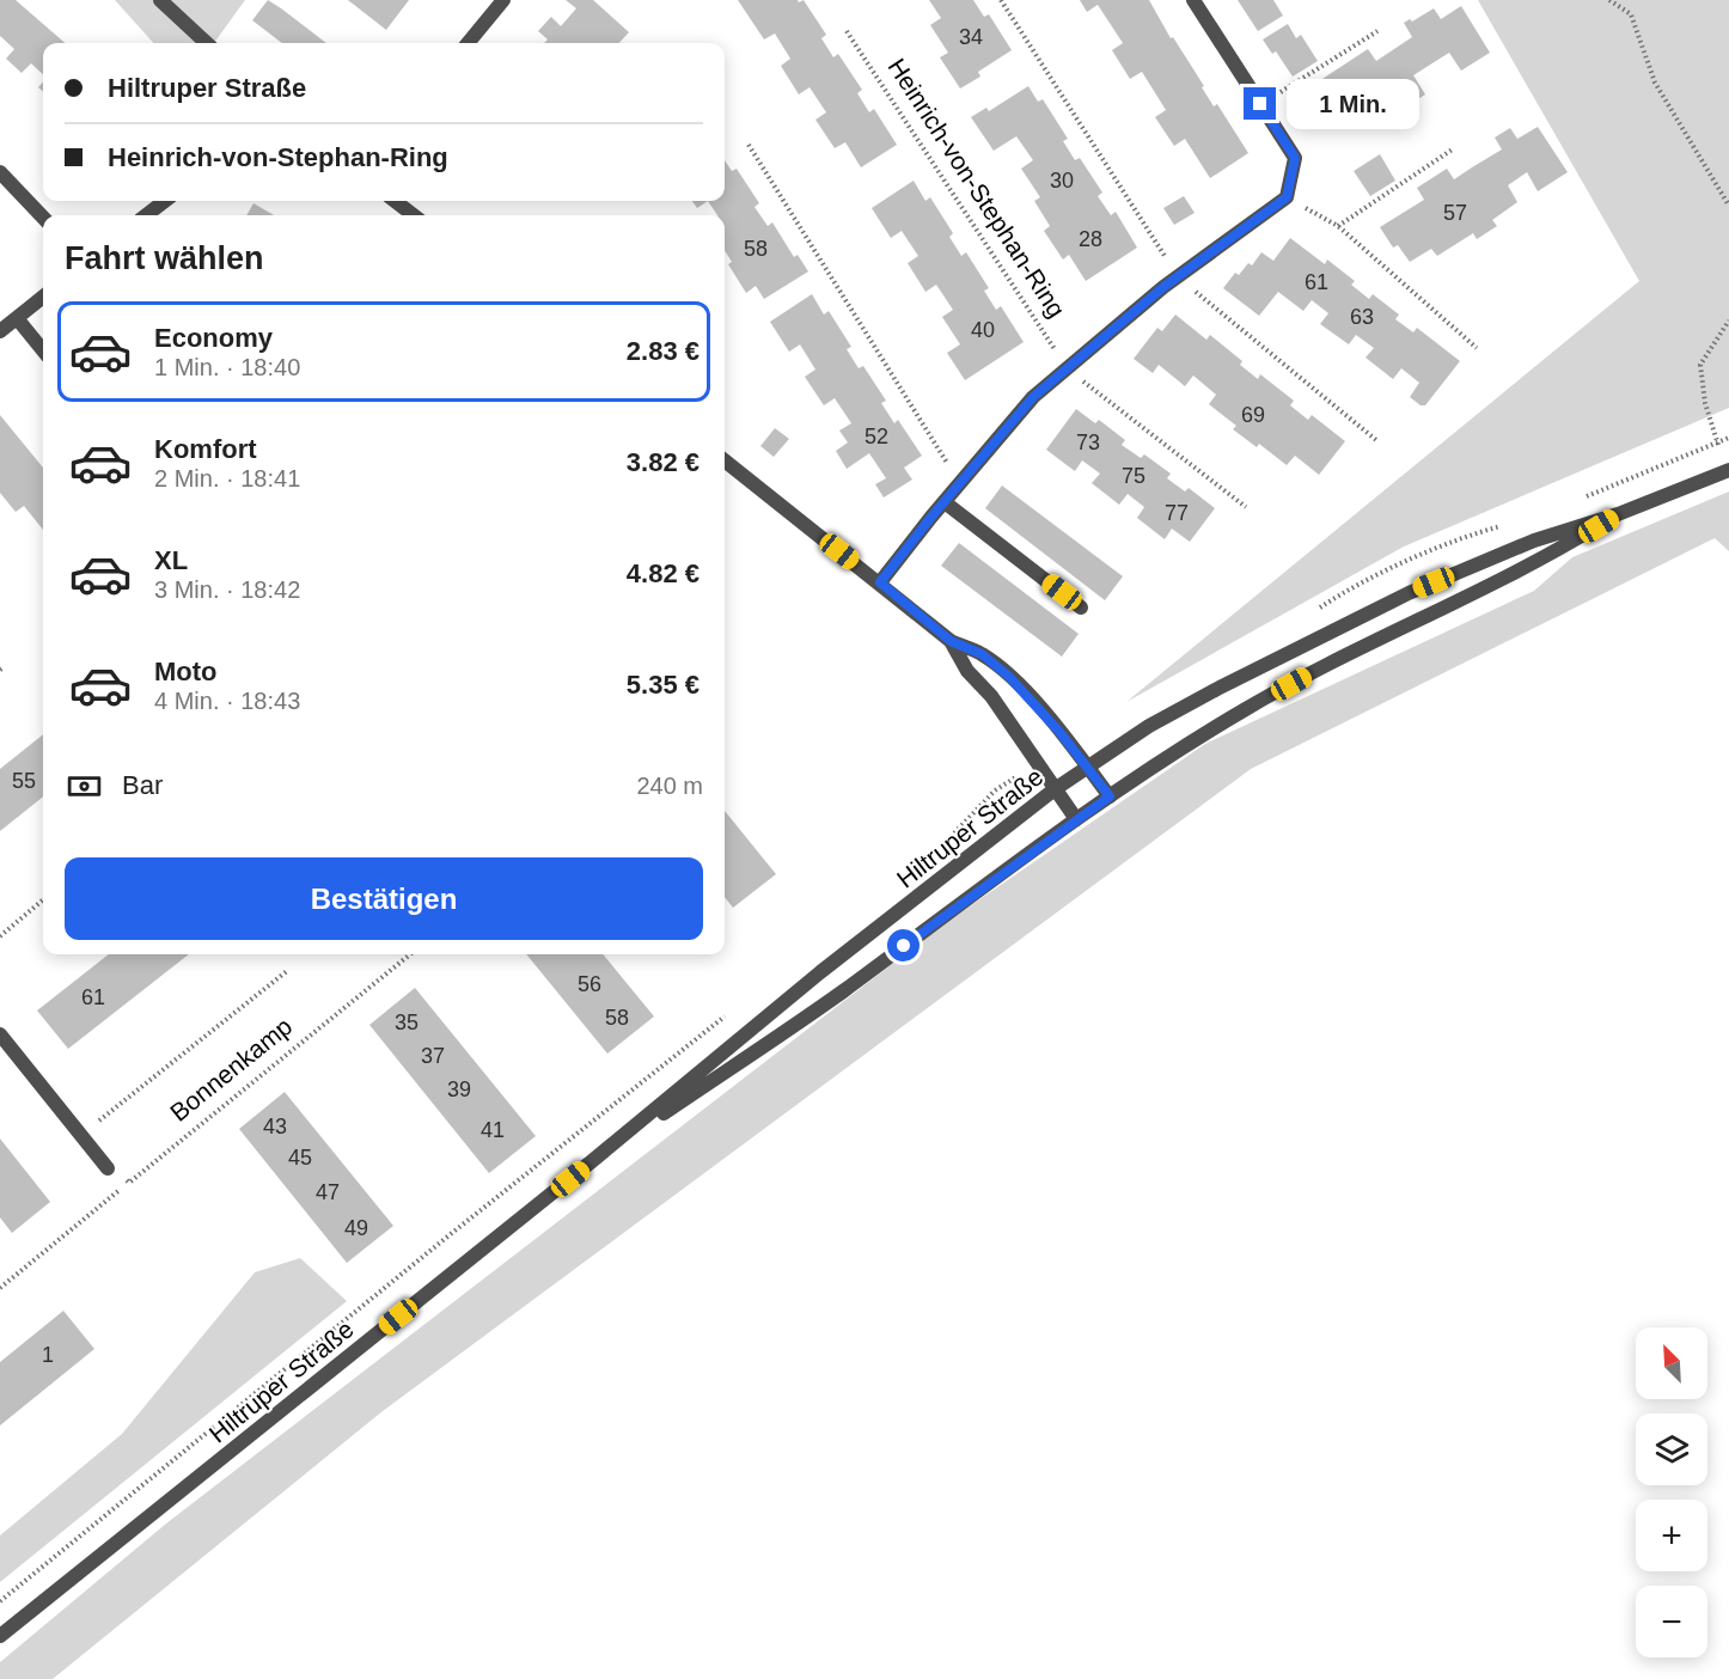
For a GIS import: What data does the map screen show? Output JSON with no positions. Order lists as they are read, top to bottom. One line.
{"streets":{"street":["Hiltruper Straße"],"path":["Heinrich-von-Stephan-Ring","Bonnenkamp"]},"house_numbers":["34","30","57","28","58","61","63","40","69","52","73","75","77","55","56","61","58","35","37","39","43","41","45","47","49","1"],"north":"top left","page":{"banner":["Hiltruper Straße","Heinrich-von-Stephan-Ring"],"bubble":"1 Min.","heading":"Fahrt wählen","list":[{"name":"Economy","note":"1 Min. · 18:40","value":"2.83 €"},{"name":"Komfort","note":"2 Min. · 18:41","value":"3.82 €"},{"name":"XL","note":"3 Min. · 18:42","value":"4.82 €"},{"name":"Moto","note":"4 Min. · 18:43","value":"5.35 €"}],"pay":["Bar","240 m"],"buttons":"Bestätigen","map_buttons":["+","−"]}}
